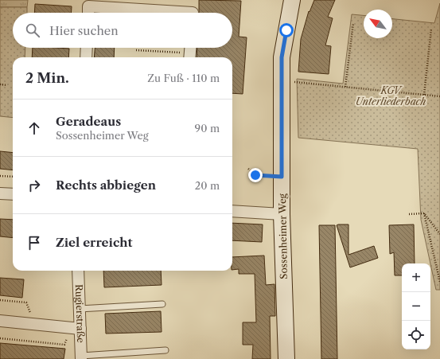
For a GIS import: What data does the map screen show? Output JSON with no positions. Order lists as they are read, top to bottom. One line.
{"streets":{"street":["Sossenheimer Weg","Rugierstraße"]},"parks":["KGV Unterliederbach"],"north":"top left","page":{"search":"Hier suchen","heading":["2 Min.","Zu Fuß · 110 m"],"list":[["Geradeaus","Sossenheimer Weg","90 m"],["Rechts abbiegen","20 m"],"Ziel erreicht"],"map_buttons":["+","−"]}}
